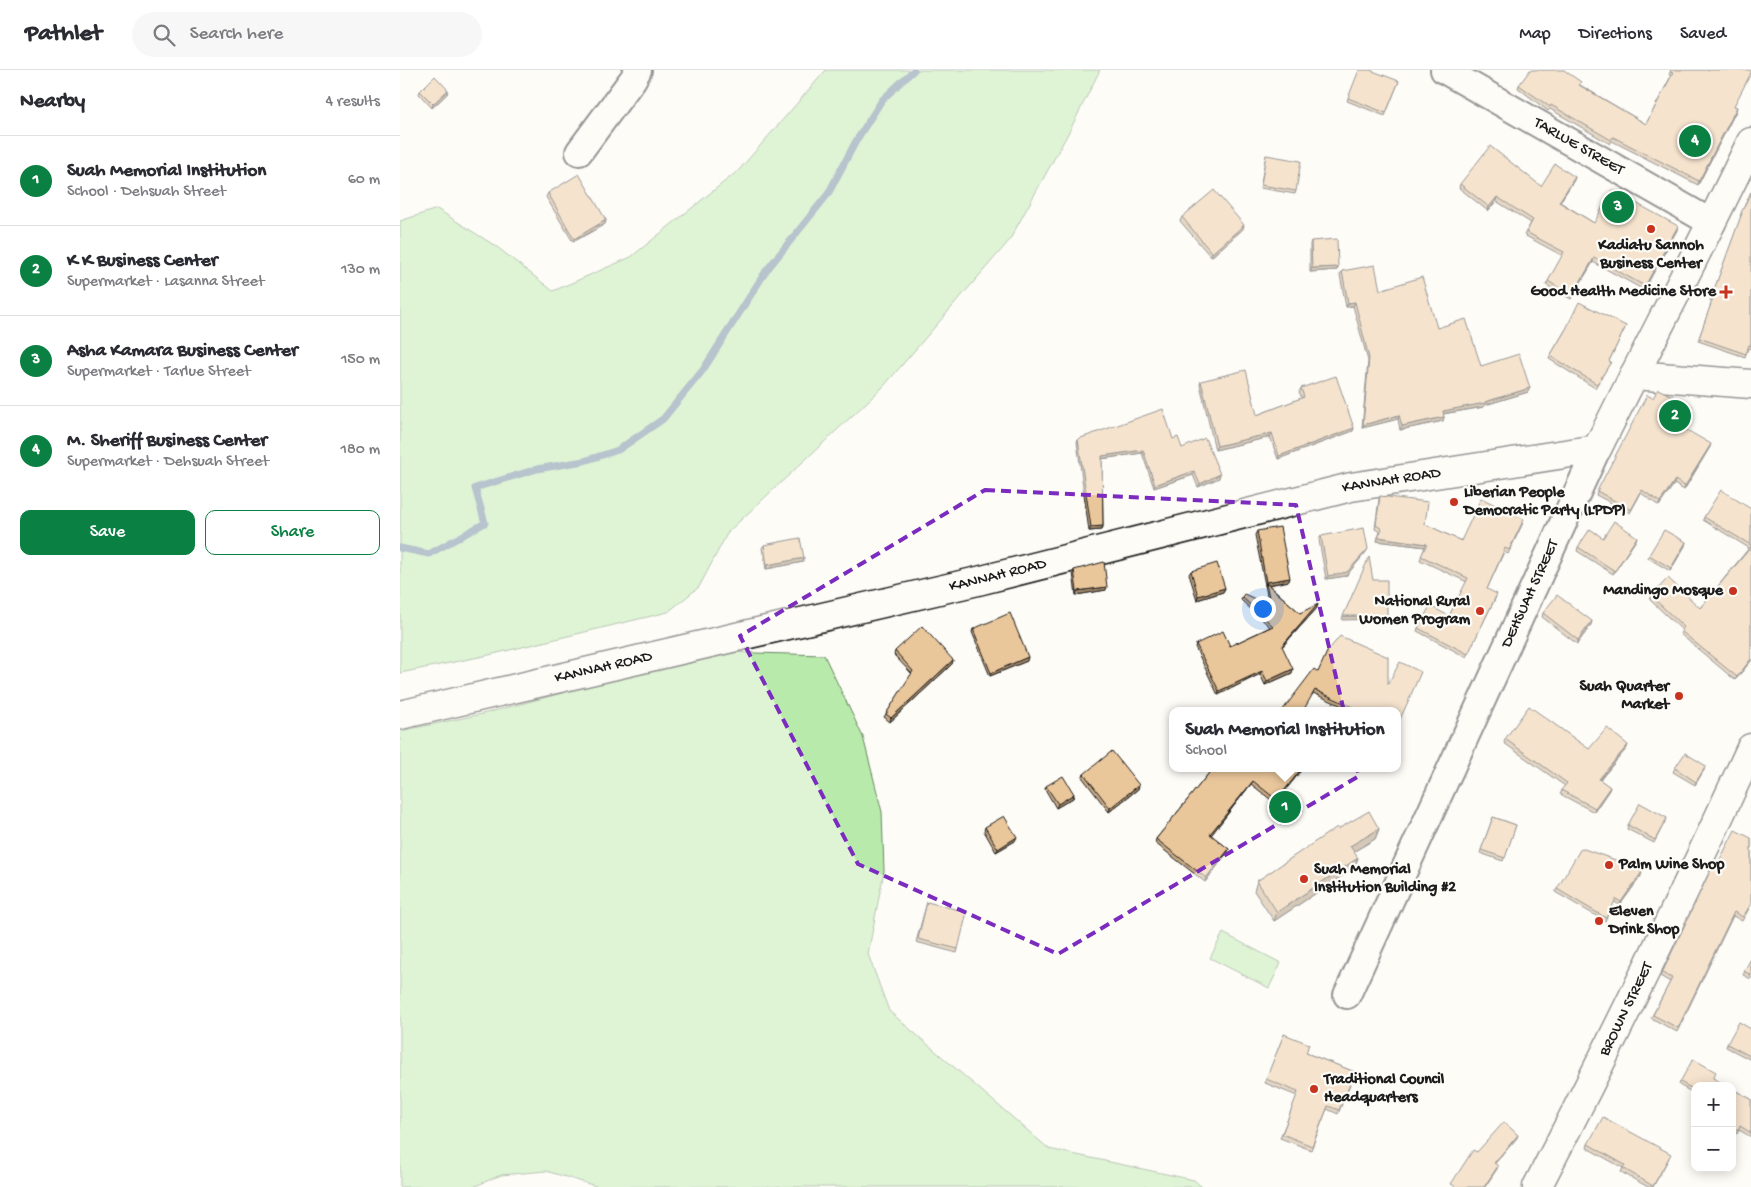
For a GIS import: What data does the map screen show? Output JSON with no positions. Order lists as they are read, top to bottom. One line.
{"streets":{"street":["TARLUE STREET","KANNAH ROAD","DEHSUAH STREET","BROWN STREET"]},"crossings":[["TARLUE STREET","DEHSUAH STREET"],["KANNAH ROAD","DEHSUAH STREET"]],"places":{"other":["Kadiatu Sannoh Business Center","Liberian People Democratic Party (LPDP)","Mandingo Mosque","National Rural Women Program","Suah Quarter Market","Palm Wine Shop","Suah Memorial Institution Building #2","Eleven Drink Shop","Traditional Council Headquarters"],"health":["Good Health Medicine Store"]},"page":{"header":"Pathlet","search":"Search here","nav":["Map","Directions","Saved"],"heading":["Nearby","4 results"],"pins":["4","3","2","1"],"list":[{"mark":"1","name":"Suah Memorial Institution","note":"School · Dehsuah Street","value":"60 m"},{"mark":"2","name":"K K Business Center","note":"Supermarket · Lasanna Street","value":"130 m"},{"mark":"3","name":"Asha Kamara Business Center","note":"Supermarket · Tarlue Street","value":"150 m"},{"mark":"4","name":"M. Sheriff Business Center","note":"Supermarket · Dehsuah Street","value":"180 m"}],"buttons":["Save","Share"],"popup":["Suah Memorial Institution","School"],"map_buttons":["+","−"]}}
